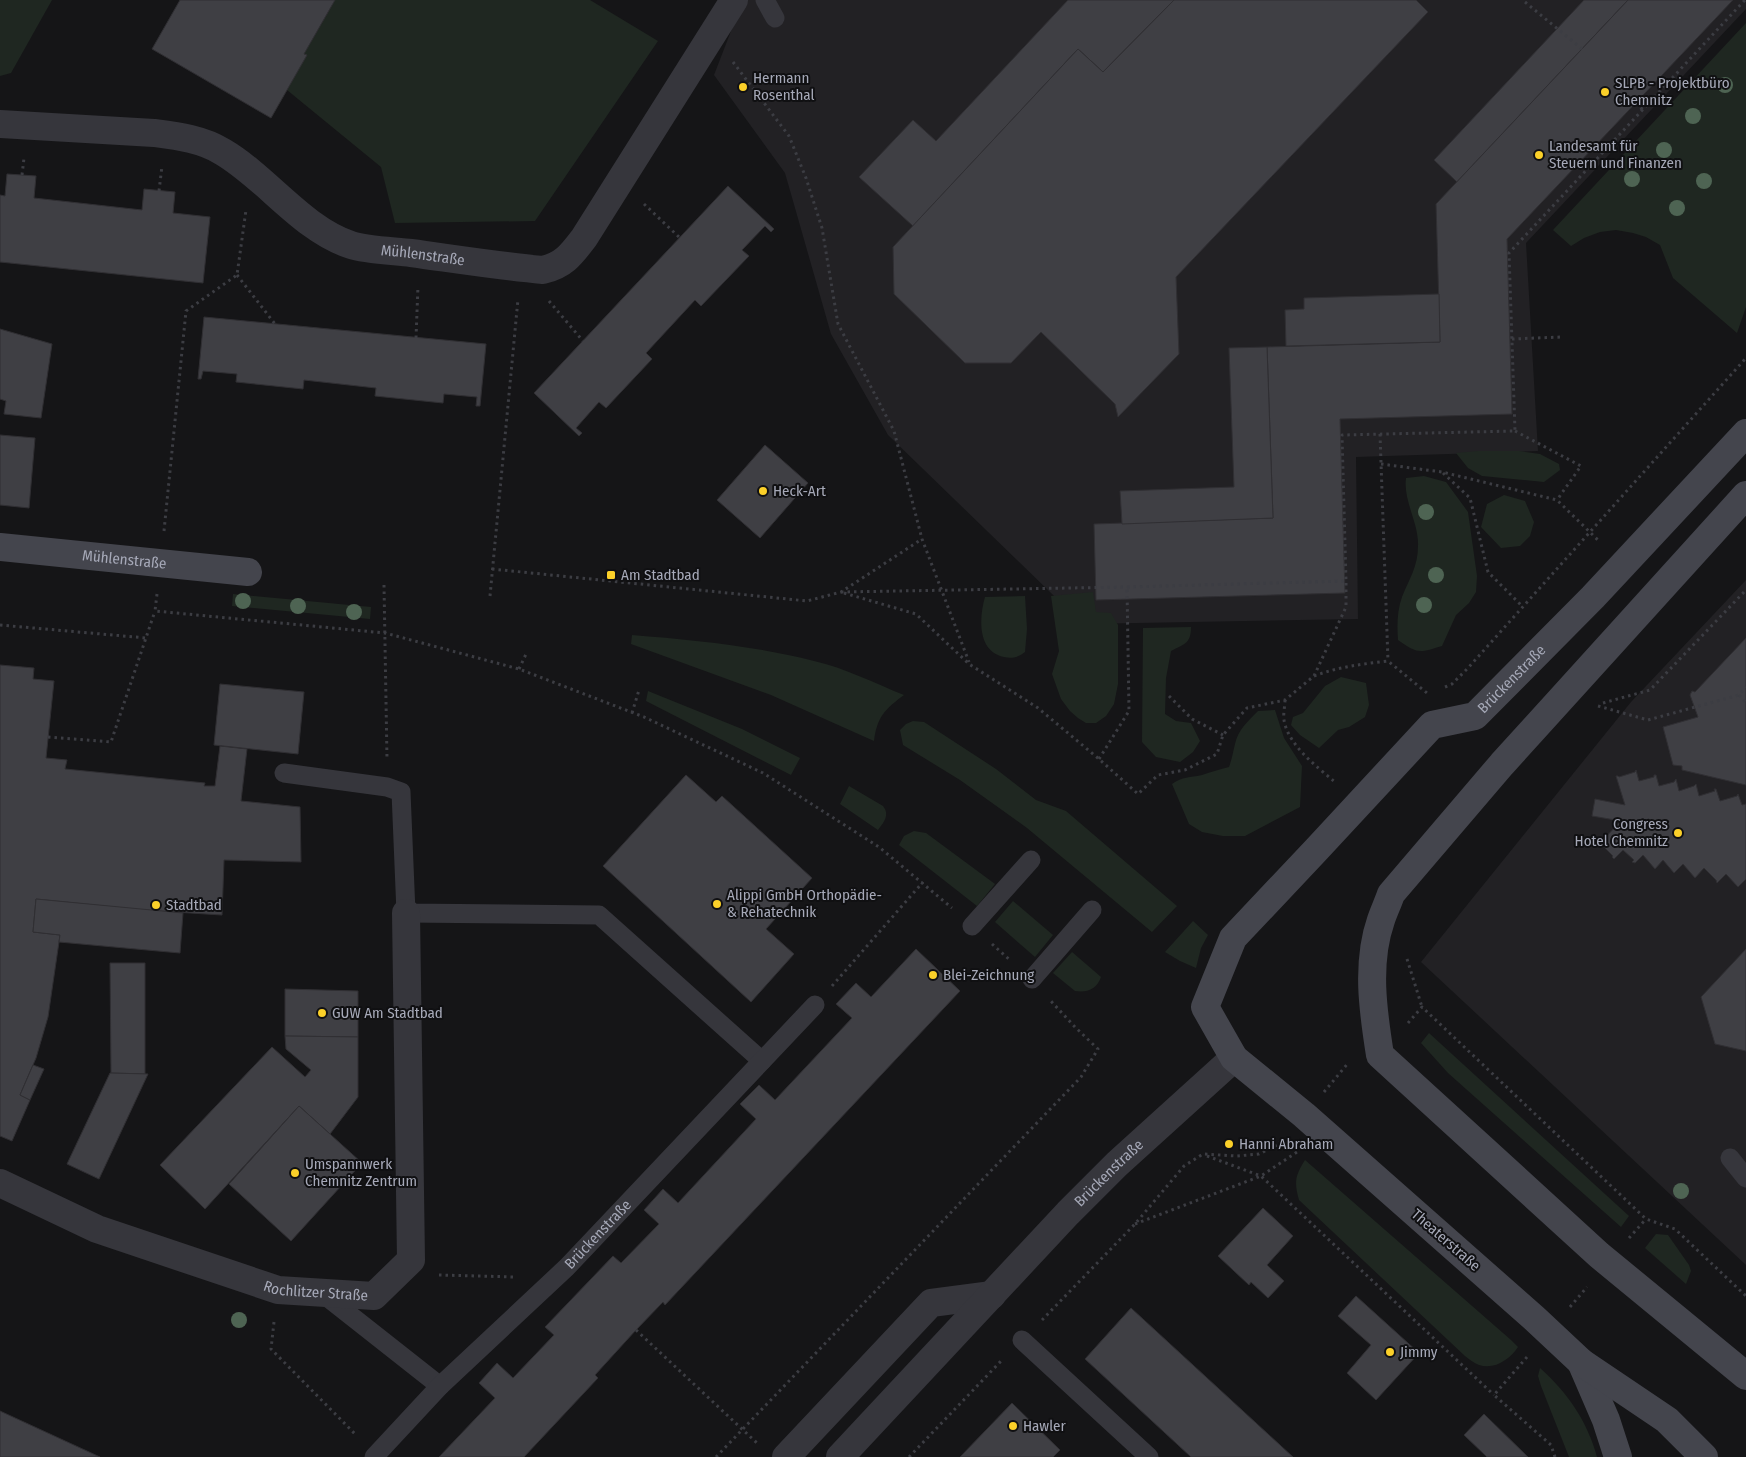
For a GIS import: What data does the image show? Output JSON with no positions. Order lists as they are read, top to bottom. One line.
{"streets":{"main road":["Mühlenstraße","Brückenstraße","Theaterstraße"],"street":["Rochlitzer Straße"]},"crossings":[["Brückenstraße","Theaterstraße"]],"places":{"other":["Hermann Rosenthal","SLPB - Projektbüro Chemnitz","Landesamt für Steuern und Finanzen","Heck-Art","Congress Hotel Chemnitz","Alippi GmbH Orthopädie- & Rehatechnik","Stadtbad","Blei-Zeichnung","GUW Am Stadtbad","Hanni Abraham","Umspannwerk Chemnitz Zentrum","Jimmy","Hawler"],"transit":["Am Stadtbad"]}}
